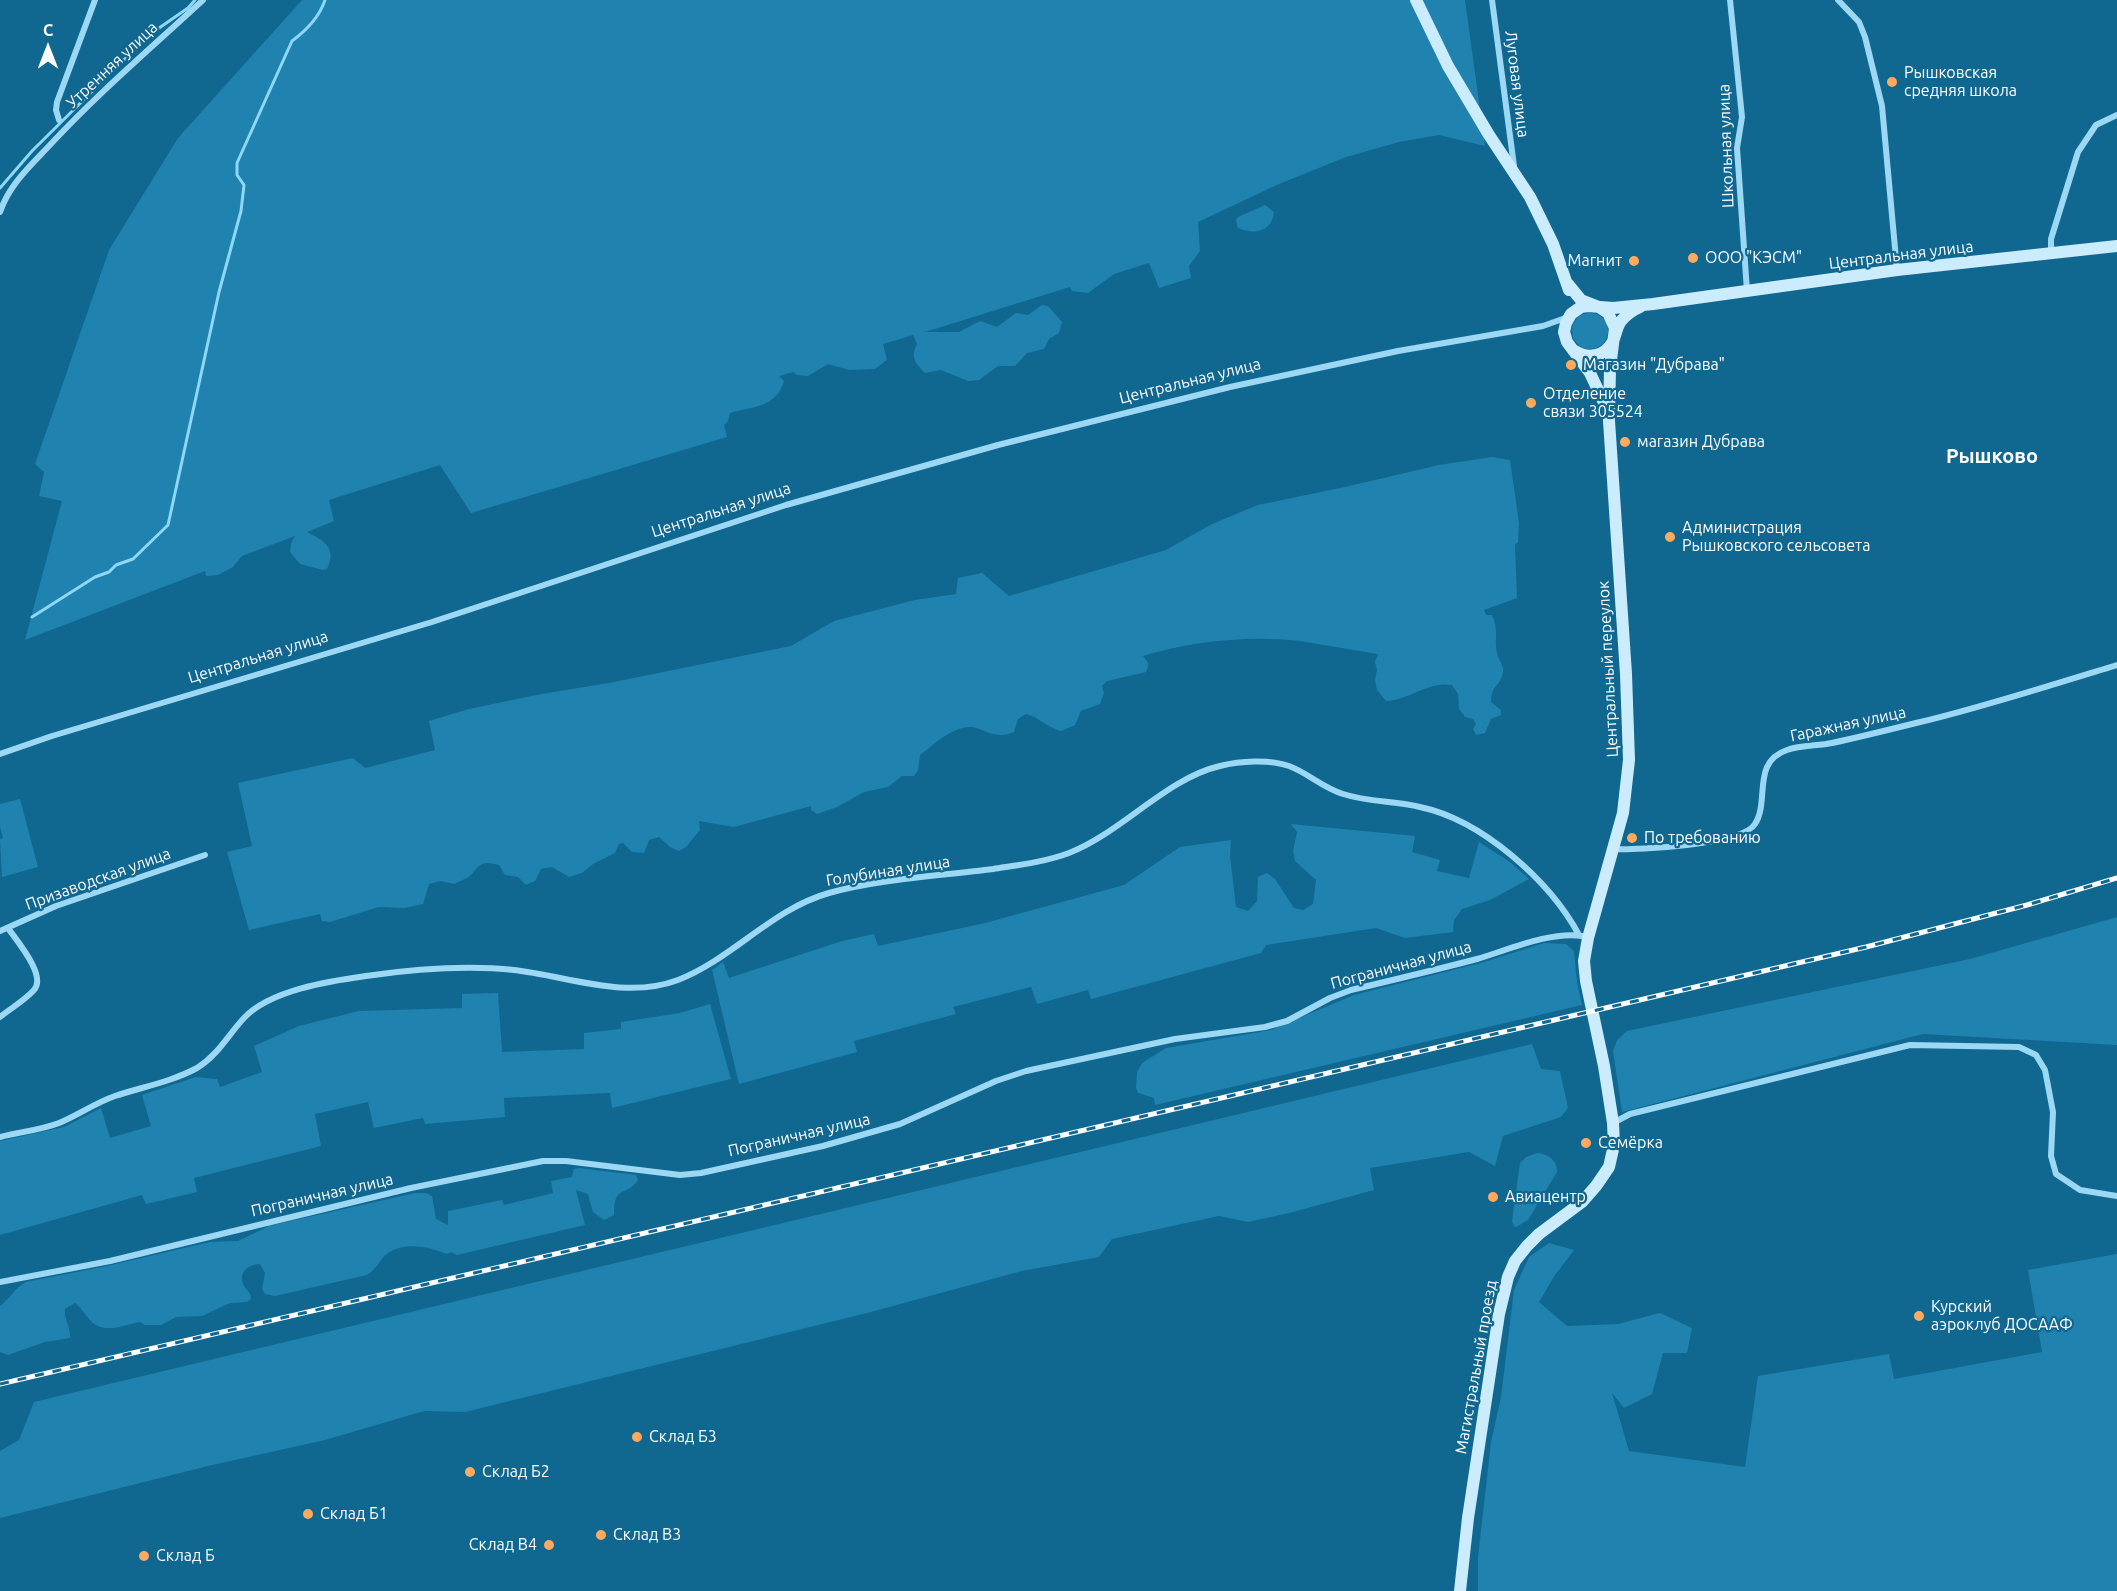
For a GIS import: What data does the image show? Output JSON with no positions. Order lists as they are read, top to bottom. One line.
{"streets":{"main road":["Центральная улица","Центральный переулок","Магистральный проезд"],"street":["Утренняя улица","Луговая улица","Школьная улица","Гаражная улица","Голубиная улица","Призаводская улица","Пограничная улица"]},"crossings":[["Школьная улица","Центральная улица"],["Центральный переулок","Гаражная улица"],["Центральный переулок","Голубиная улица"],["Центральный переулок","Пограничная улица"],["Центральный переулок","Магистральный проезд"],["Голубиная улица","Пограничная улица"],["Голубиная улица","Магистральный проезд"],["Пограничная улица","Магистральный проезд"]],"districts":["Рышково"],"places":["Рышковская средняя школа","ООО \"КЭСМ\"","Магнит","Магазин \"Дубрава\"","Отделение связи 305524","магазин Дубрава","Администрация Рышковского сельсовета","По требованию","Семёрка","Авиацентр","Курский аэроклуб ДОСААФ","Склад Б3","Склад Б2","Склад Б1","Склад В3","Склад В4","Склад Б"],"north":"top"}
